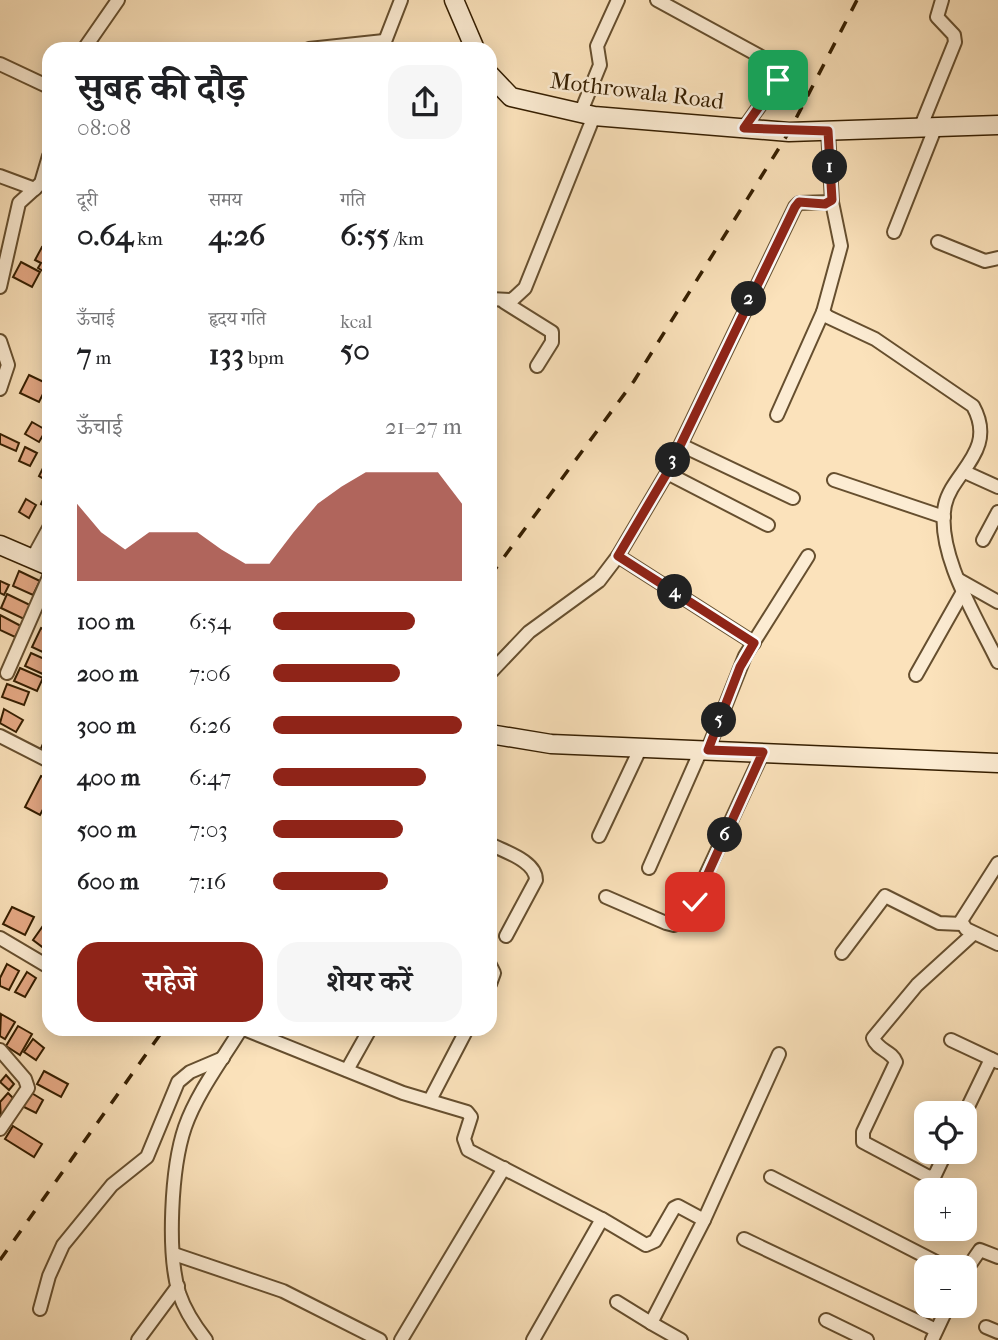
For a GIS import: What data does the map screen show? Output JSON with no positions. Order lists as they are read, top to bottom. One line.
{"streets":{"street":["Mothrowala Road"]},"page":{"heading":["सुबह की दौड़","08:08"],"pins":["1","2","3","4","5","6"],"stats":[["दूरी","0.64 km"],["समय","4:26"],["गति","6:55 /km"],["ऊँचाई","7 m"],["हृदय गति","133 bpm"],["kcal","50"]],"chart":["ऊँचाई","21–27 m"],"list":[{"name":"100 m","note":"6:54"},{"name":"200 m","note":"7:06"},{"name":"300 m","note":"6:26"},{"name":"400 m","note":"6:47"},{"name":"500 m","note":"7:03"},{"name":"600 m","note":"7:16"}],"buttons":["सहेजें","शेयर करें"],"map_buttons":["+","−"]}}
